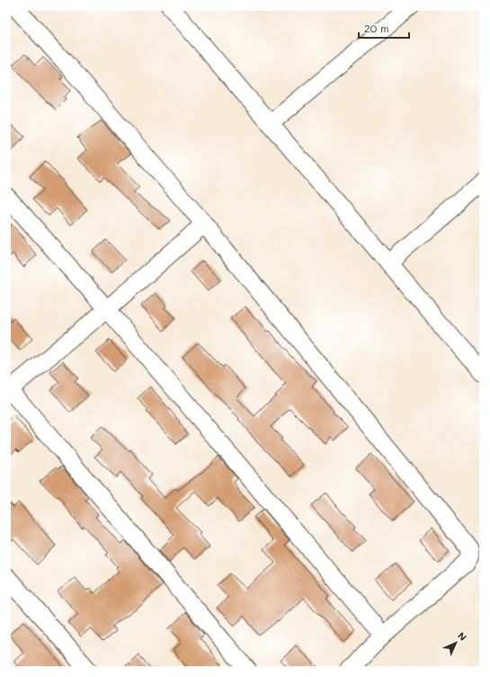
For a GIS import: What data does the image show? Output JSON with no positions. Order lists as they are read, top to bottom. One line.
{"scale_bar":"20 m","north":"top right"}
